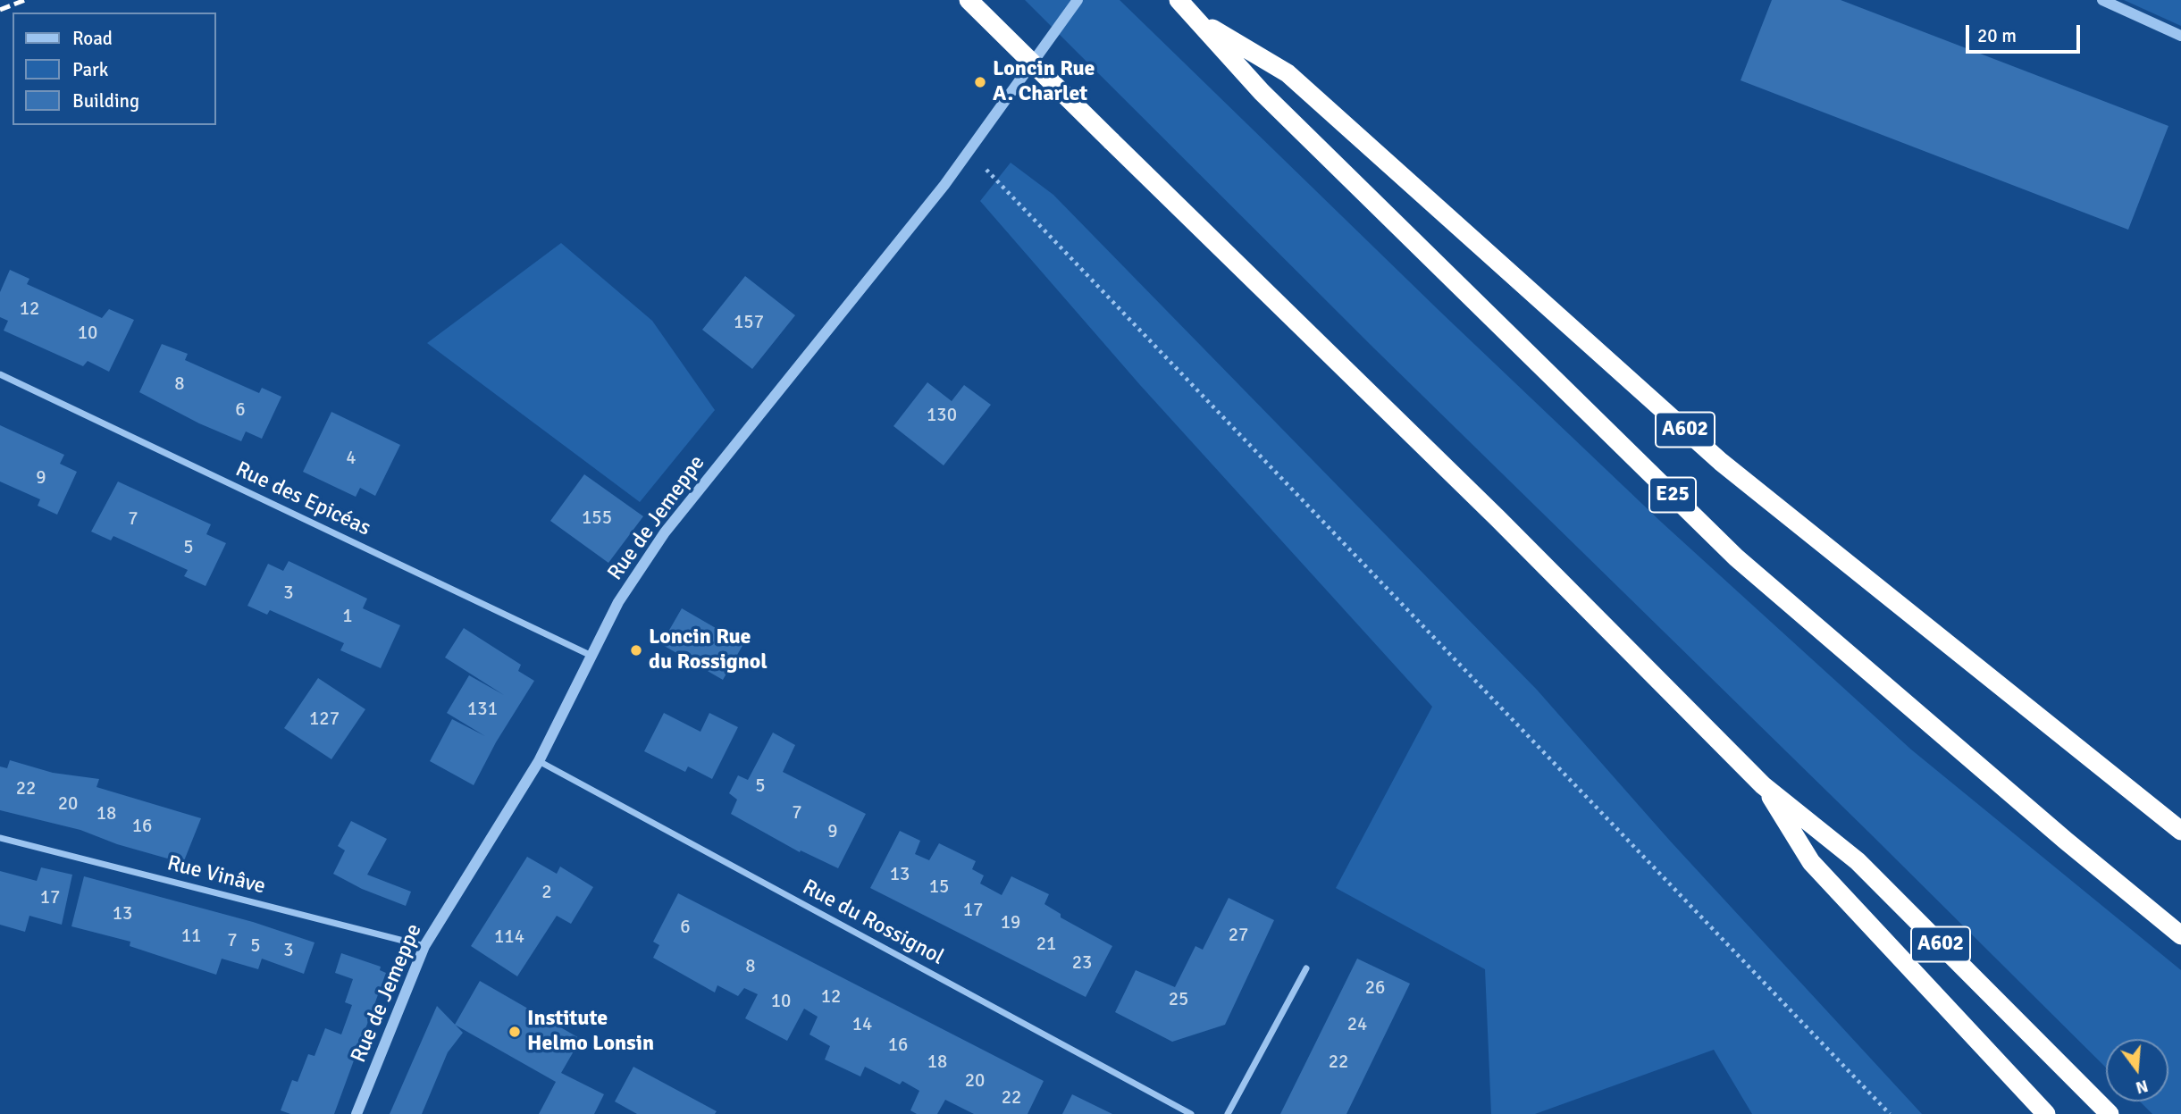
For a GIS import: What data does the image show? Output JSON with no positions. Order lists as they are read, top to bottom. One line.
{"streets":{"highway":["A602","E25"],"street":["Rue des Epicéas","Rue de Jemeppe","Rue Vinâve","Rue du Rossignol"]},"crossings":[["A602","E25"],["Rue des Epicéas","Rue de Jemeppe"],["Rue de Jemeppe","Rue Vinâve"],["Rue de Jemeppe","Rue du Rossignol"]],"places":["Loncin Rue A. Charlet","Loncin Rue du Rossignol","Institute Helmo Lonsin"],"house_numbers":["12","157","10","8","6","130","4","9","155","7","5","3","1","131","127","5","22","20","7","18","16","9","13","15","2","17","17","13","19","6","27","11","114","7","21","5","3","23","8","26","12","25","10","14","24","16","18","22","20","22"],"legend":["Road","Park","Building"],"scale_bar":"20 m","north":"bottom"}
